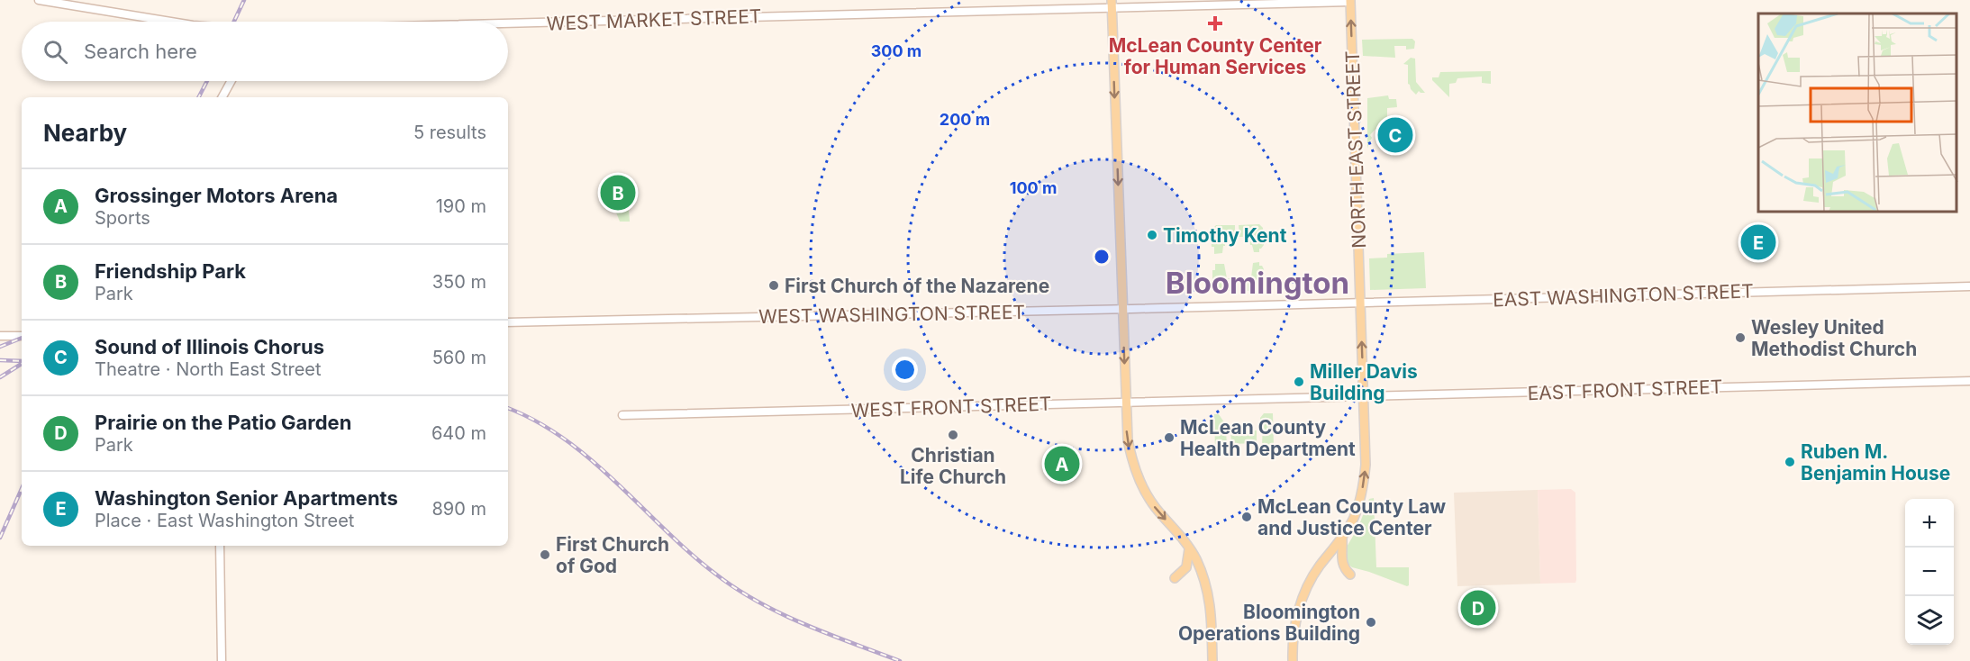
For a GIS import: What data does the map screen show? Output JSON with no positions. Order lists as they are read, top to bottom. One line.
{"streets":{"main road":["NORTH EAST STREET"],"street":["WEST MARKET STREET","EAST WASHINGTON STREET","WEST WASHINGTON STREET","EAST FRONT STREET","WEST FRONT STREET"]},"crossings":[["WEST MARKET STREET","NORTH EAST STREET"],["NORTH EAST STREET","EAST WASHINGTON STREET"],["NORTH EAST STREET","EAST FRONT STREET"],["EAST WASHINGTON STREET","WEST WASHINGTON STREET"],["EAST FRONT STREET","WEST FRONT STREET"]],"one_way":["NORTH EAST STREET"],"districts":["Bloomington"],"places":{"health":["McLean County Center for Human Services"],"other":["Timothy Kent","First Church of the Nazarene","Wesley United Methodist Church","Miller Davis Building","Christian Life Church","McLean County Health Department","Ruben M. Benjamin House","McLean County Law and Justice Center","First Church of God","Bloomington Operations Building"]},"page":{"search":"Search here","heading":["Nearby","5 results"],"pins":["C","B","E","A","D"],"list":[{"mark":"A","name":"Grossinger Motors Arena","note":"Sports","value":"190 m"},{"mark":"B","name":"Friendship Park","note":"Park","value":"350 m"},{"mark":"C","name":"Sound of Illinois Chorus","note":"Theatre · North East Street","value":"560 m"},{"mark":"D","name":"Prairie on the Patio Garden","note":"Park","value":"640 m"},{"mark":"E","name":"Washington Senior Apartments","note":"Place · East Washington Street","value":"890 m"}],"map_buttons":["+","−"]},"rings":["300 m","200 m","100 m"]}
